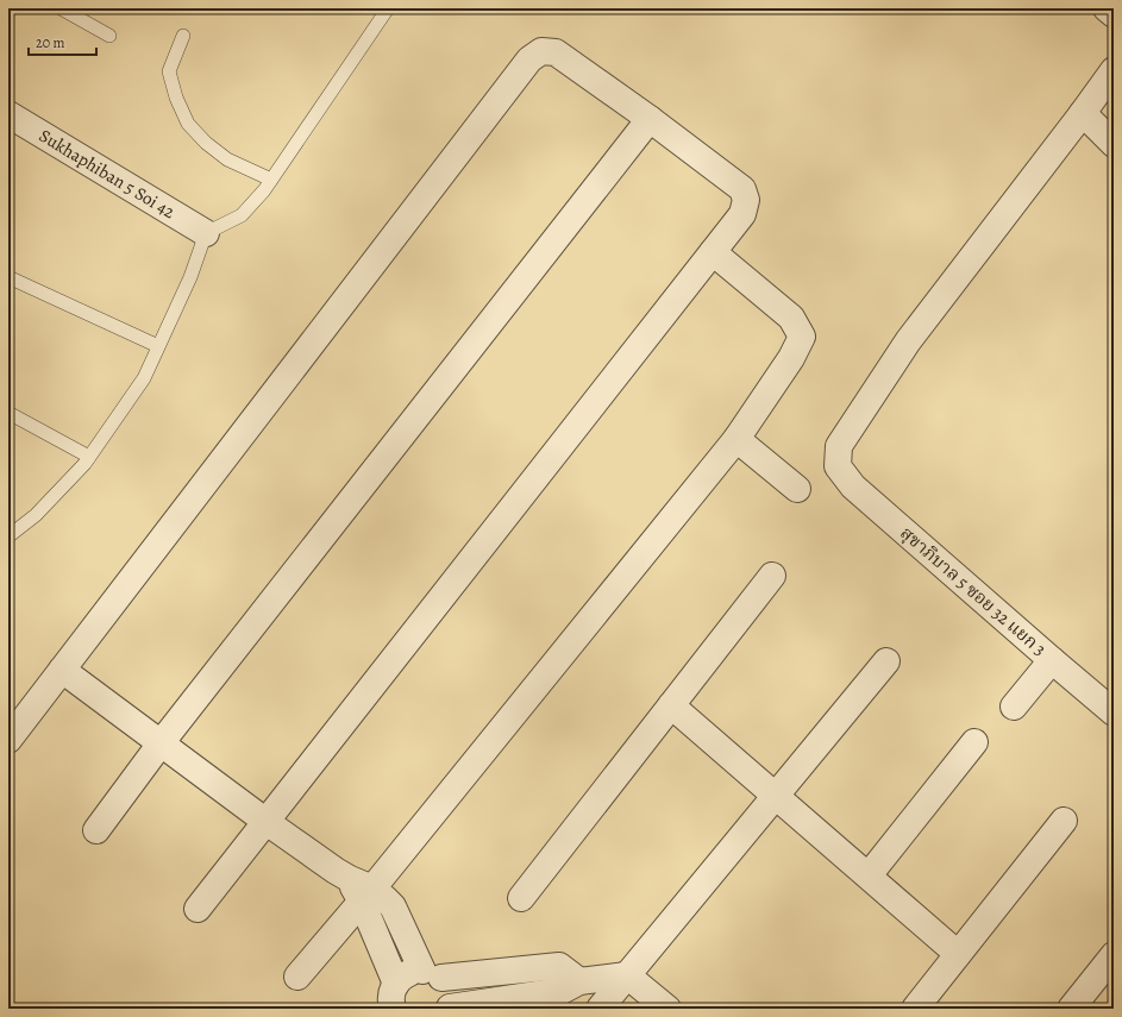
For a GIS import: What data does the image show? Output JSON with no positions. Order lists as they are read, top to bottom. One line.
{"streets":{"street":["Sukhaphiban 5 Soi 42","สุขาภิบาล 5 ซอย 32 แยก 3"]},"scale_bar":"20 m"}
